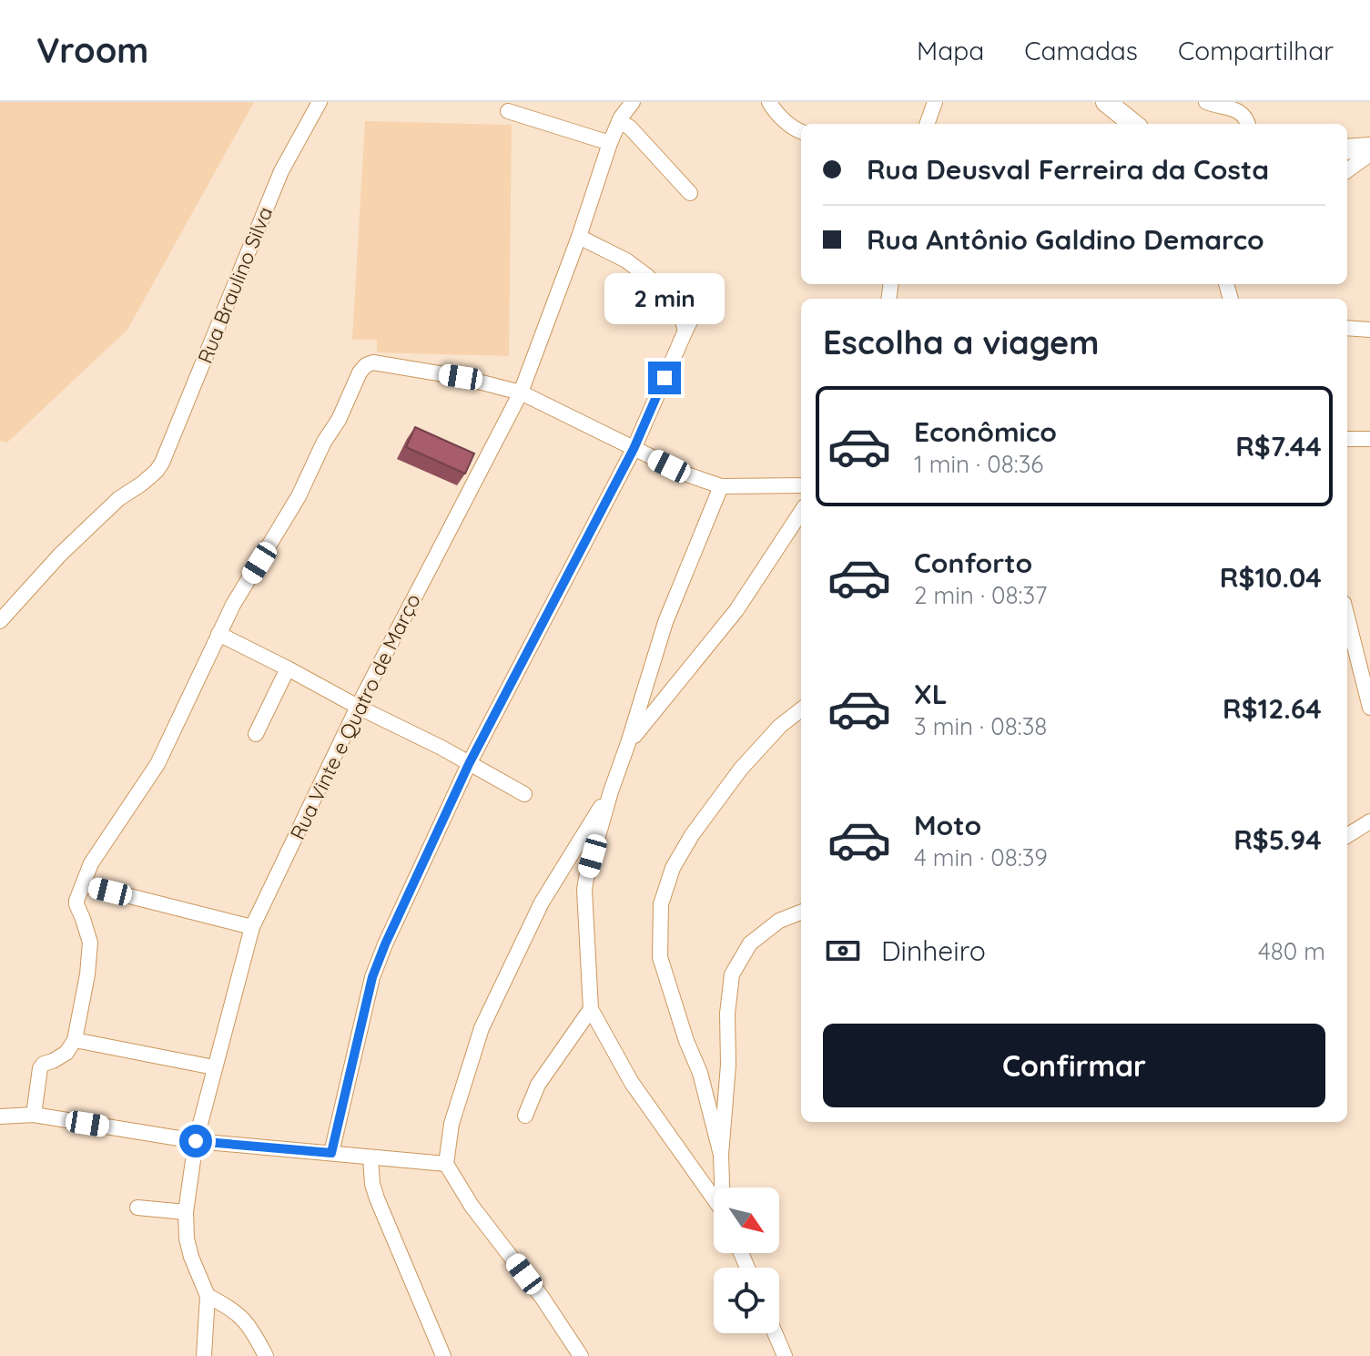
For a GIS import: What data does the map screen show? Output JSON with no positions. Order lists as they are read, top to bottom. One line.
{"streets":{"street":["Rua Braulino Silva","Rua Vinte e Quatro de Março"]},"north":"bottom right","page":{"header":"Vroom","nav":["Mapa","Camadas","Compartilhar"],"banner":["Rua Deusval Ferreira da Costa","Rua Antônio Galdino Demarco"],"bubble":"2 min","heading":"Escolha a viagem","list":[{"name":"Econômico","note":"1 min · 08:36","value":"R$7.44"},{"name":"Conforto","note":"2 min · 08:37","value":"R$10.04"},{"name":"XL","note":"3 min · 08:38","value":"R$12.64"},{"name":"Moto","note":"4 min · 08:39","value":"R$5.94"}],"pay":["Dinheiro","480 m"],"buttons":"Confirmar"}}
